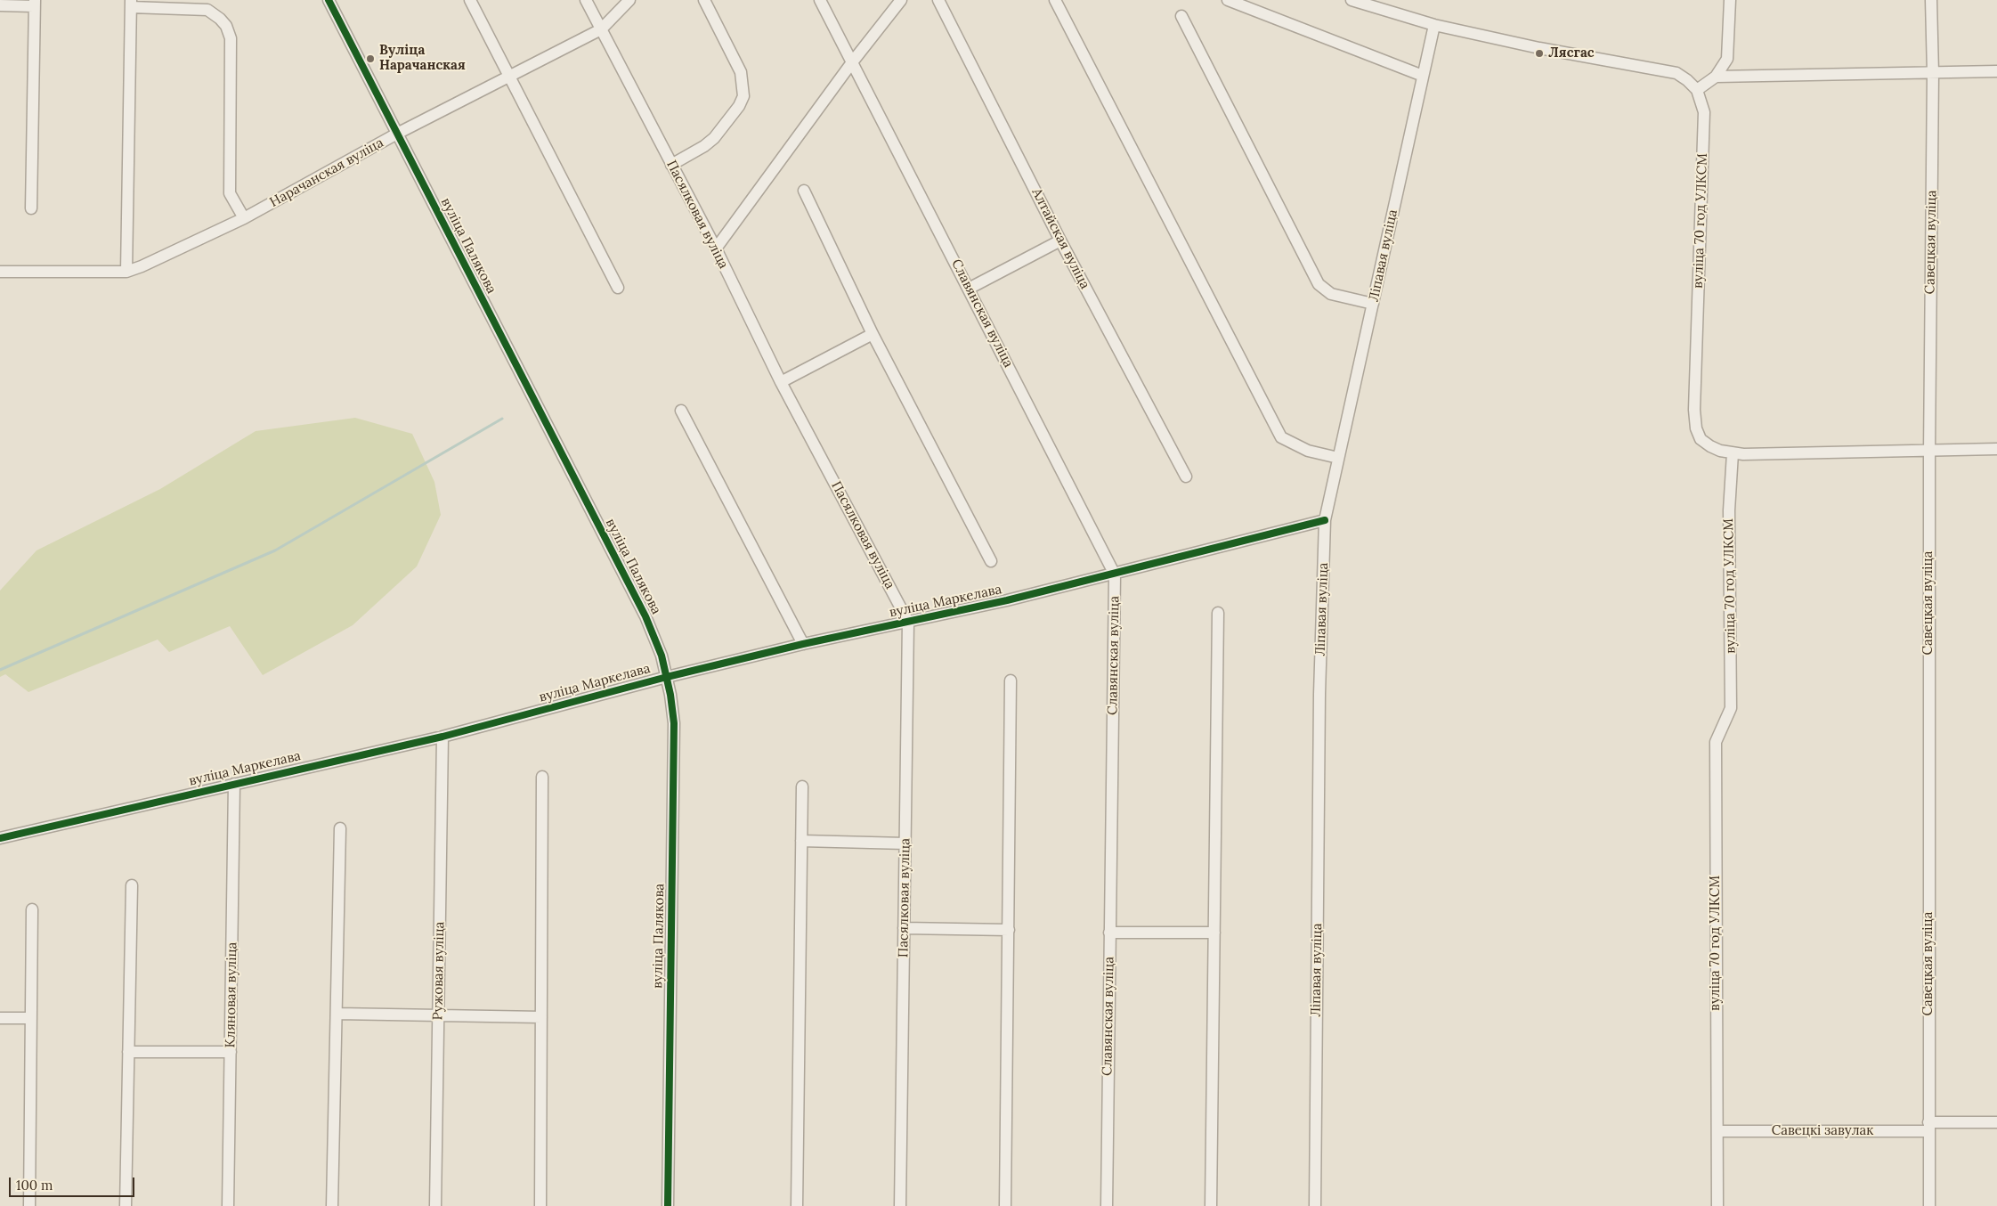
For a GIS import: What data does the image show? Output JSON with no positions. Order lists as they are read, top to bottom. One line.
{"streets":{"street":["Нарачанская вуліца","Пасялковая вуліца","вуліца 70 год УЛКСМ","Алтайская вуліца","Савецкая вуліца","вуліца Палякова","Ліпавая вуліца","Славянская вуліца","вуліца Маркелава","Ружовая вуліца","Кляновая вуліца","Савецкі завулак"]},"crossings":[["Нарачанская вуліца","Пасялковая вуліца"],["Нарачанская вуліца","вуліца Палякова"],["Пасялковая вуліца","вуліца Маркелава"],["вуліца 70 год УЛКСМ","Савецкі завулак"],["Савецкая вуліца","Савецкі завулак"],["вуліца Палякова","вуліца Маркелава"],["Ліпавая вуліца","вуліца Маркелава"],["Славянская вуліца","вуліца Маркелава"],["вуліца Маркелава","Ружовая вуліца"],["вуліца Маркелава","Кляновая вуліца"]],"places":["Лясгас","Вуліца Нарачанская"],"scale_bar":"100 m"}
